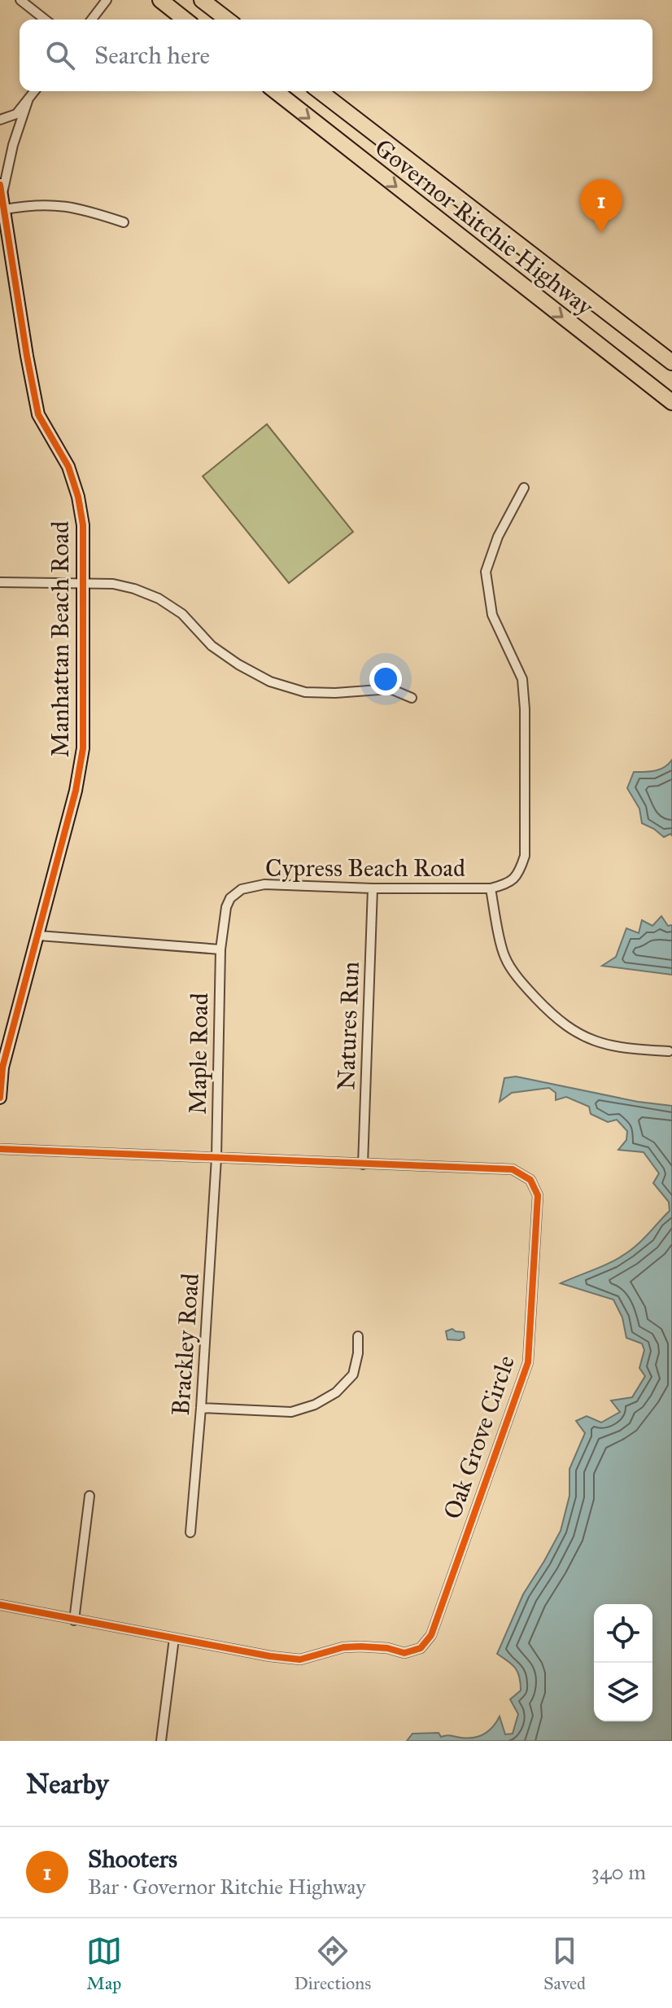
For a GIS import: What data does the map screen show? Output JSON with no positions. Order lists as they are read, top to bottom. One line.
{"streets":{"highway":["Governor Ritchie Highway"],"street":["Manhattan Beach Road","Cypress Beach Road","Natures Run","Maple Road","Brackley Road","Oak Grove Circle"]},"crossings":[["Cypress Beach Road","Natures Run"],["Cypress Beach Road","Maple Road"],["Natures Run","Oak Grove Circle"],["Maple Road","Brackley Road"],["Maple Road","Oak Grove Circle"],["Brackley Road","Oak Grove Circle"]],"page":{"search":"Search here","pins":"1","heading":"Nearby","list":[{"mark":"1","name":"Shooters","note":"Bar · Governor Ritchie Highway","value":"340 m"}],"nav":["Map","Directions","Saved"]}}
